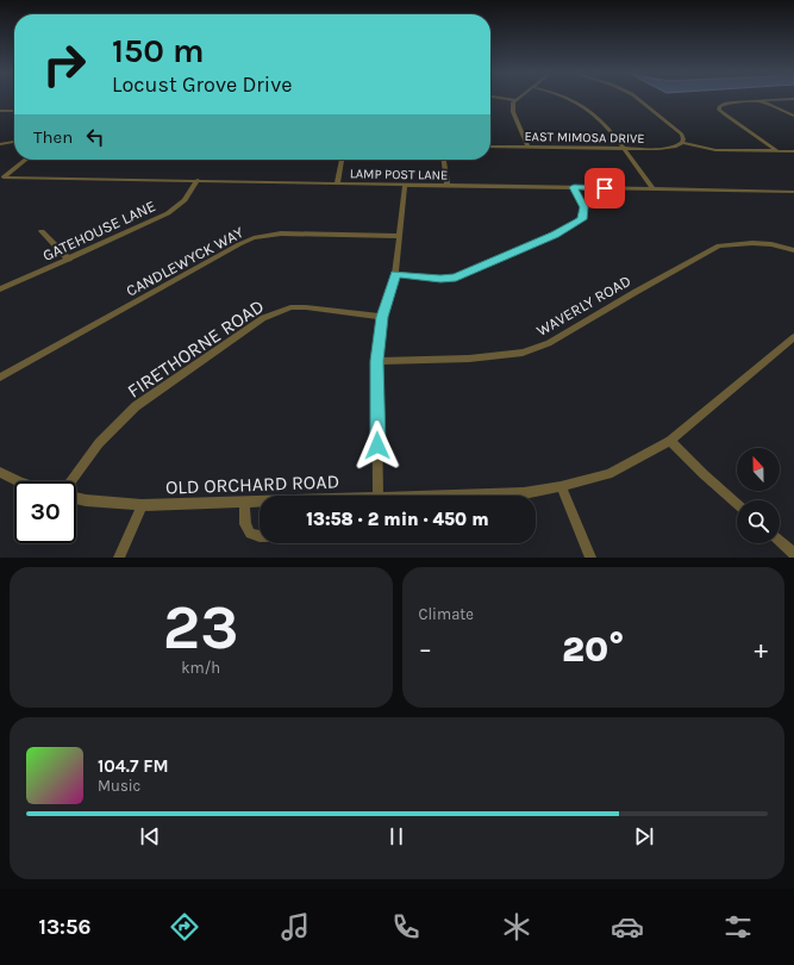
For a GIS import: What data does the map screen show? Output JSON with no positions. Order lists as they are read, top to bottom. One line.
{"streets":{"street":["EAST MIMOSA DRIVE","LAMP POST LANE","GATEHOUSE LANE","CANDLEWYCK WAY","WAVERLY ROAD","FIRETHORNE ROAD","OLD ORCHARD ROAD"]},"crossings":[["LAMP POST LANE","GATEHOUSE LANE"]],"north":"top","page":{"turn":["150 m","Locust Grove Drive"],"then":"Then","limit":"30","trip":"13:58 · 2 min · 450 m","tile":[["23","km/h"],"Climate"],"heat":["−","20°","+"],"song":["104.7 FM","Music"],"tabs":"13:56"}}
